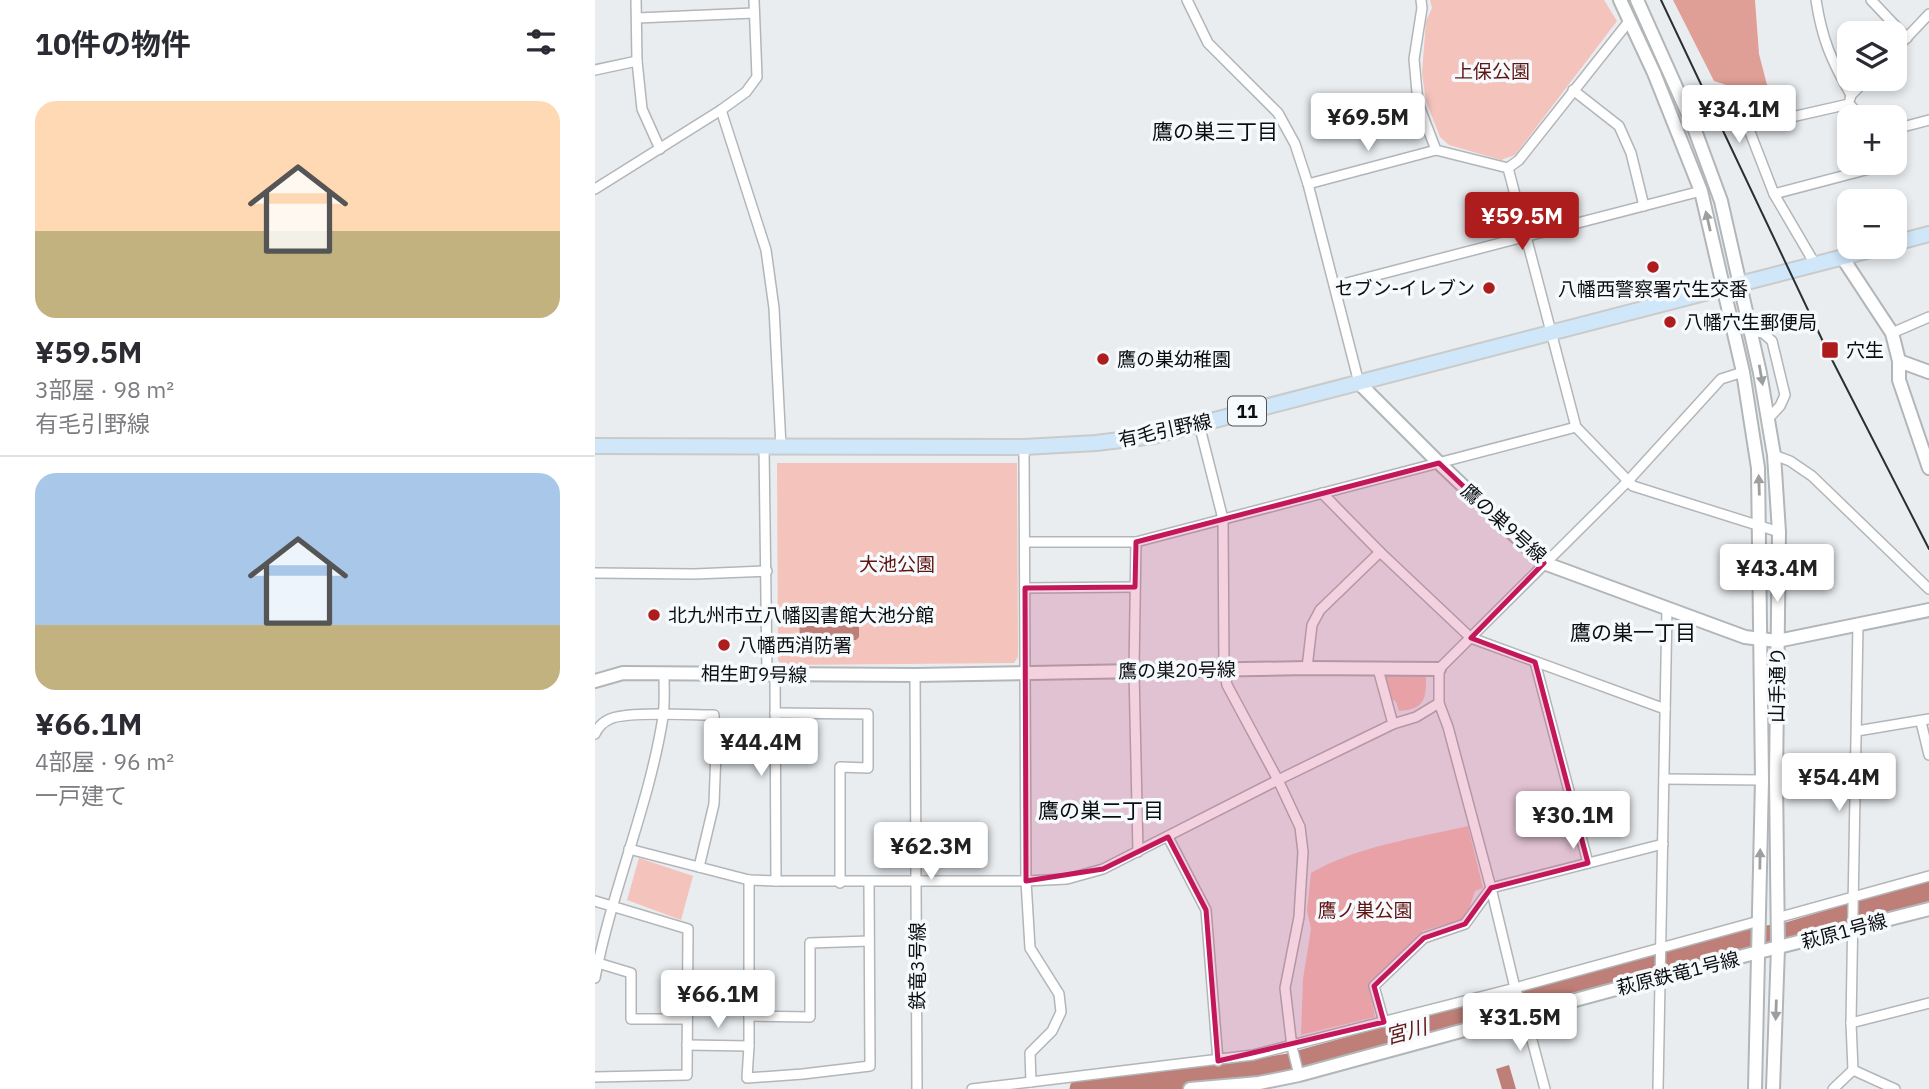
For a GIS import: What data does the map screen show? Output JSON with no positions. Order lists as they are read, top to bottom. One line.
{"streets":{"main road":["11","有毛引野線"],"street":["鷹の巣9号線","鷹の巣20号線","相生町9号線","山手通り","萩原1号線","鉄竜3号線","萩原鉄竜1号線"]},"crossings":[["有毛引野線","鷹の巣9号線"],["有毛引野線","山手通り"],["鷹の巣9号線","山手通り"],["鷹の巣20号線","相生町9号線"],["鷹の巣20号線","鉄竜3号線"],["相生町9号線","鉄竜3号線"],["山手通り","萩原1号線"],["山手通り","萩原鉄竜1号線"],["萩原1号線","萩原鉄竜1号線"]],"districts":["鷹の巣三丁目","鷹の巣一丁目","鷹の巣二丁目"],"water":["宮川"],"parks":["上保公園","大池公園","鷹ノ巣公園"],"places":{"other":["八幡西警察署穴生交番","セブン-イレブン","八幡穴生郵便局","鷹の巣幼稚園","北九州市立八幡図書館大池分館","八幡西消防署"],"transit":["穴生"]},"page":{"heading":"10件の物件","map_buttons":["+","−"],"list":[{"name":"¥59.5M","note":"3部屋 · 98 m² · 有毛引野線"},{"name":"¥66.1M","note":"4部屋 · 96 m² · 一戸建て"}],"price":["¥34.1M","¥69.5M","¥59.5M","¥43.4M","¥44.4M","¥54.4M","¥30.1M","¥62.3M","¥66.1M","¥31.5M"]}}
